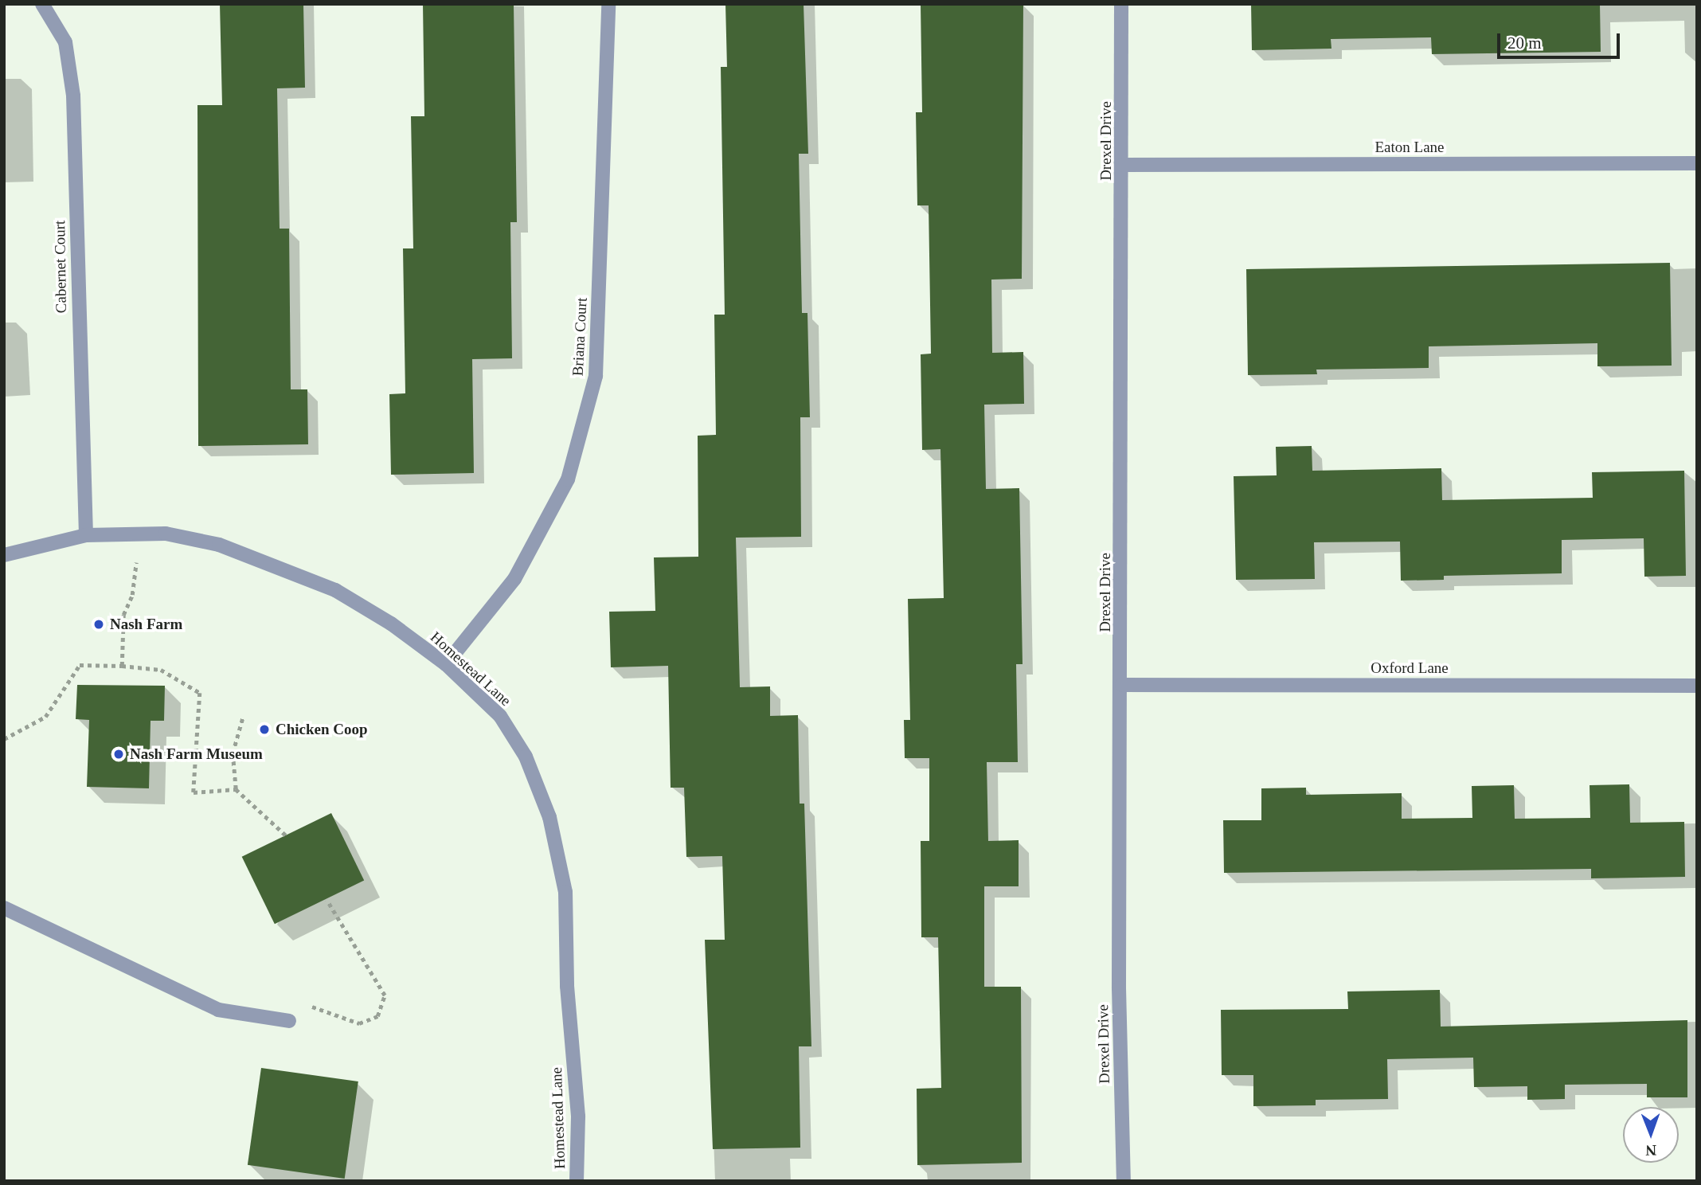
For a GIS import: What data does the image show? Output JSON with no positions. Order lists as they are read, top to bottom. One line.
{"streets":{"street":["Drexel Drive","Eaton Lane","Cabernet Court","Briana Court","Oxford Lane","Homestead Lane"]},"crossings":[["Drexel Drive","Eaton Lane"],["Drexel Drive","Oxford Lane"],["Cabernet Court","Homestead Lane"],["Briana Court","Homestead Lane"]],"places":["Nash Farm","Chicken Coop","Nash Farm Museum"],"scale_bar":"20 m","north":"bottom"}
